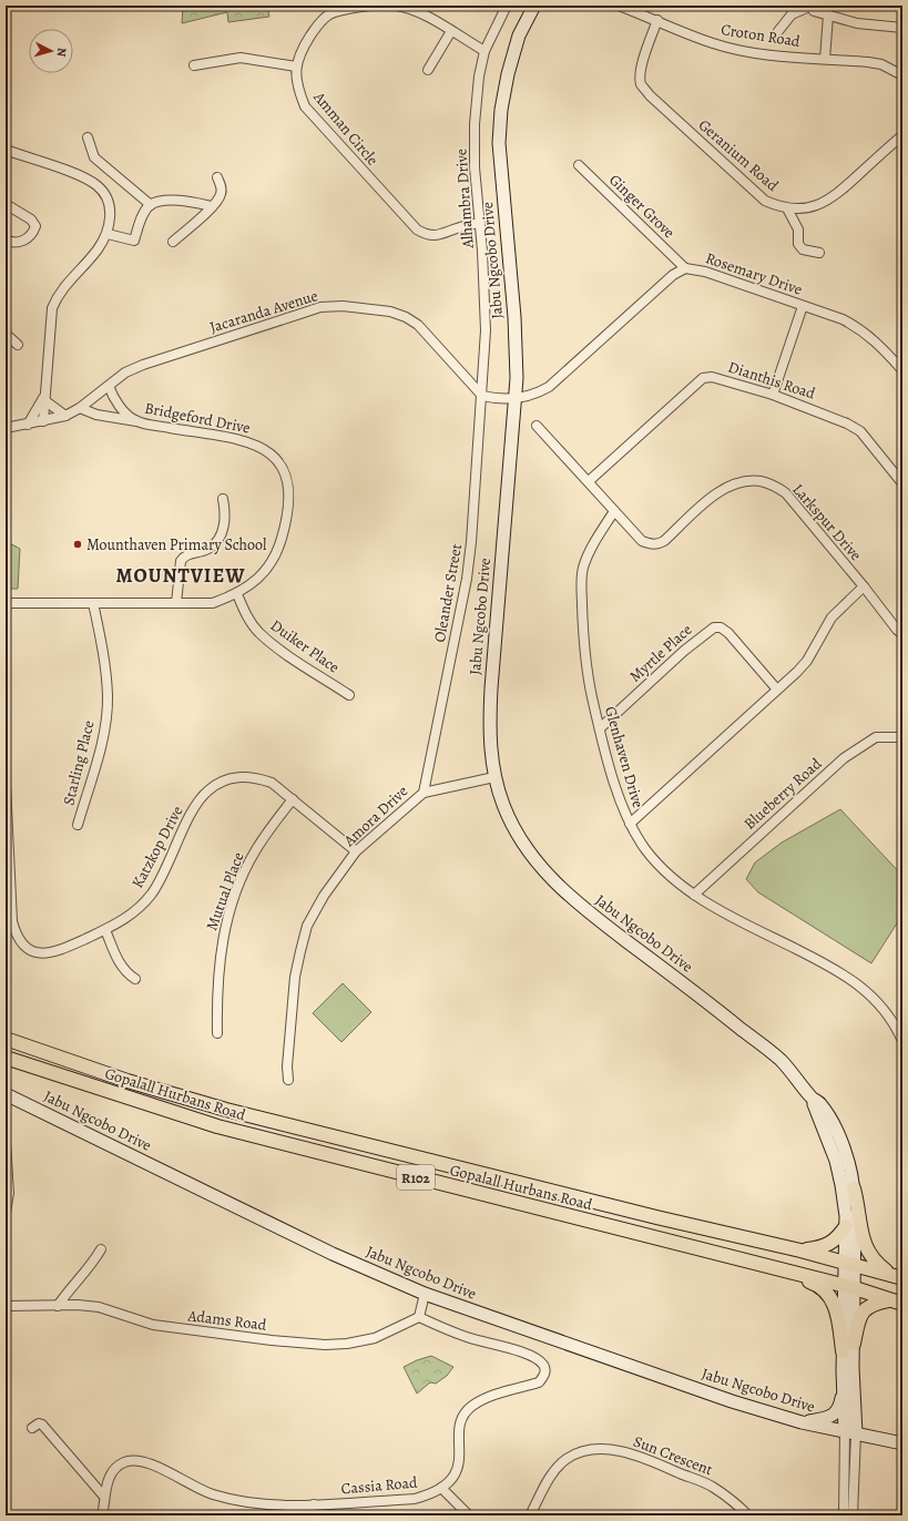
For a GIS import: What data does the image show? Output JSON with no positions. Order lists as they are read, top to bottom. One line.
{"streets":{"main road":["Jabu Ngcobo Drive","Gopalall Hurbans Road","R102"],"street":["Croton Road","Amman Circle","Geranium Road","Alhambra Drive","Ginger Grove","Rosemary Drive","Jacaranda Avenue","Dianthis Road","Bridgeford Drive","Larkspur Drive","Oleander Street","Duiker Place","Myrtle Place","Glenhaven Drive","Starling Place","Blueberry Road","Amora Drive","Katzkop Drive","Mutual Place","Adams Road","Sun Crescent","Cassia Road"]},"crossings":[["Croton Road","Geranium Road"],["Amman Circle","Alhambra Drive"],["Alhambra Drive","Jacaranda Avenue"],["Alhambra Drive","Oleander Street"],["Ginger Grove","Rosemary Drive"],["Jabu Ngcobo Drive","Rosemary Drive"],["Jabu Ngcobo Drive","Amora Drive"],["Jabu Ngcobo Drive","Gopalall Hurbans Road"],["Jacaranda Avenue","Bridgeford Drive"],["Jacaranda Avenue","Oleander Street"],["Dianthis Road","Larkspur Drive"],["Bridgeford Drive","Duiker Place"],["Bridgeford Drive","Starling Place"],["Larkspur Drive","Glenhaven Drive"],["Oleander Street","Amora Drive"],["Myrtle Place","Glenhaven Drive"],["Glenhaven Drive","Blueberry Road"],["Amora Drive","Katzkop Drive"],["Katzkop Drive","Mutual Place"],["Adams Road","Cassia Road"]],"districts":["MOUNTVIEW"],"places":["Mounthaven Primary School"],"north":"right"}
